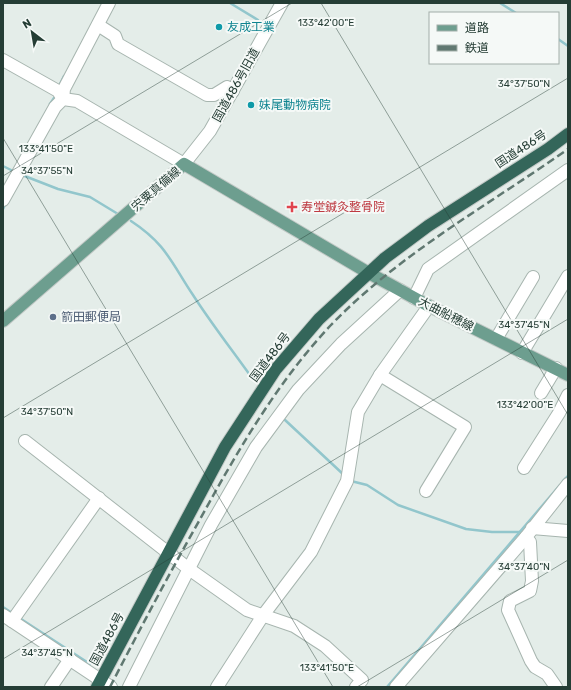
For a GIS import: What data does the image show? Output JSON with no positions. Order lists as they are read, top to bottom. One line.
{"streets":{"highway":["国道486号"],"main road":["宍粟真備線","大曲船穂線"],"street":["国道486号旧道"]},"crossings":[["国道486号旧道","宍粟真備線"],["国道486号","宍粟真備線"],["国道486号","大曲船穂線"],["宍粟真備線","大曲船穂線"]],"places":{"other":["友成工業","妹尾動物病院","箭田郵便局"],"health":["寿堂鍼灸整骨院"]},"legend":["道路","鉄道"],"north":"top left","coordinates":["133°42'00\"E","34°37'50\"N","133°41'50\"E","34°37'55\"N","34°37'45\"N","34°37'40\"N"]}
